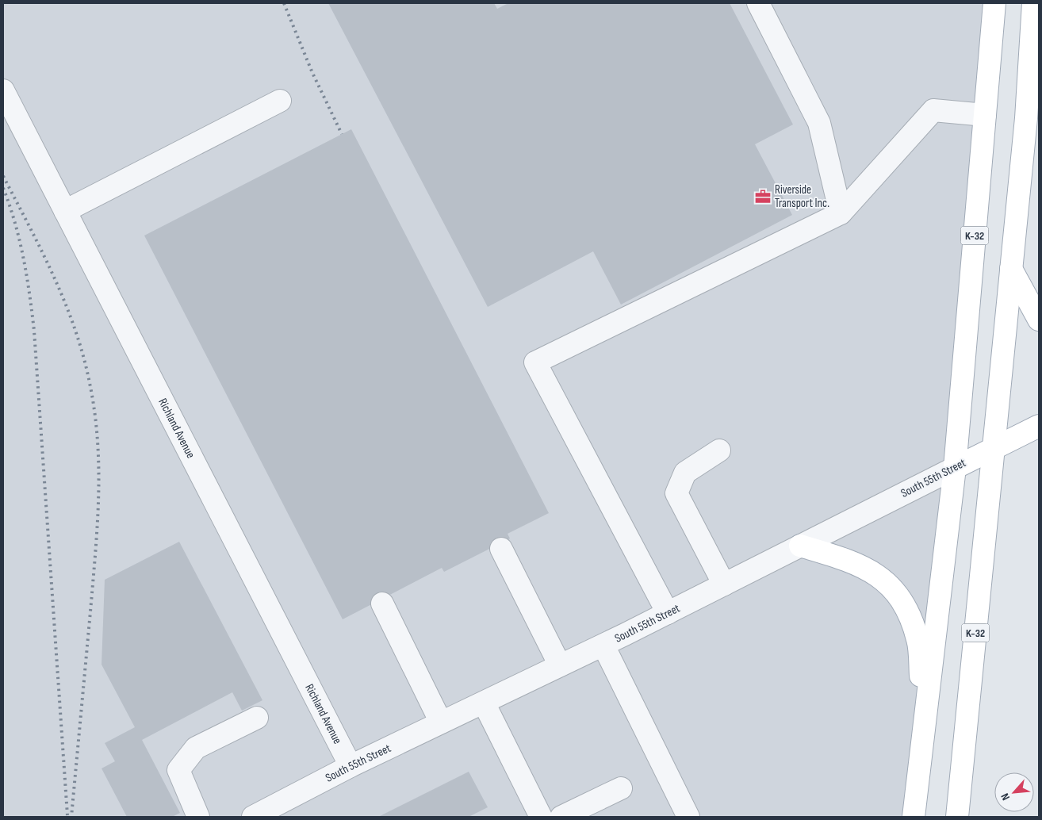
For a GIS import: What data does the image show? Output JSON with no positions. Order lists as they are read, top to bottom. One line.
{"streets":{"main road":["K-32","South 55th Street"],"street":["Richland Avenue"]},"crossings":[["K-32","South 55th Street"],["Richland Avenue","South 55th Street"]],"places":{"office":["Riverside Transport Inc."]},"north":"bottom left"}
